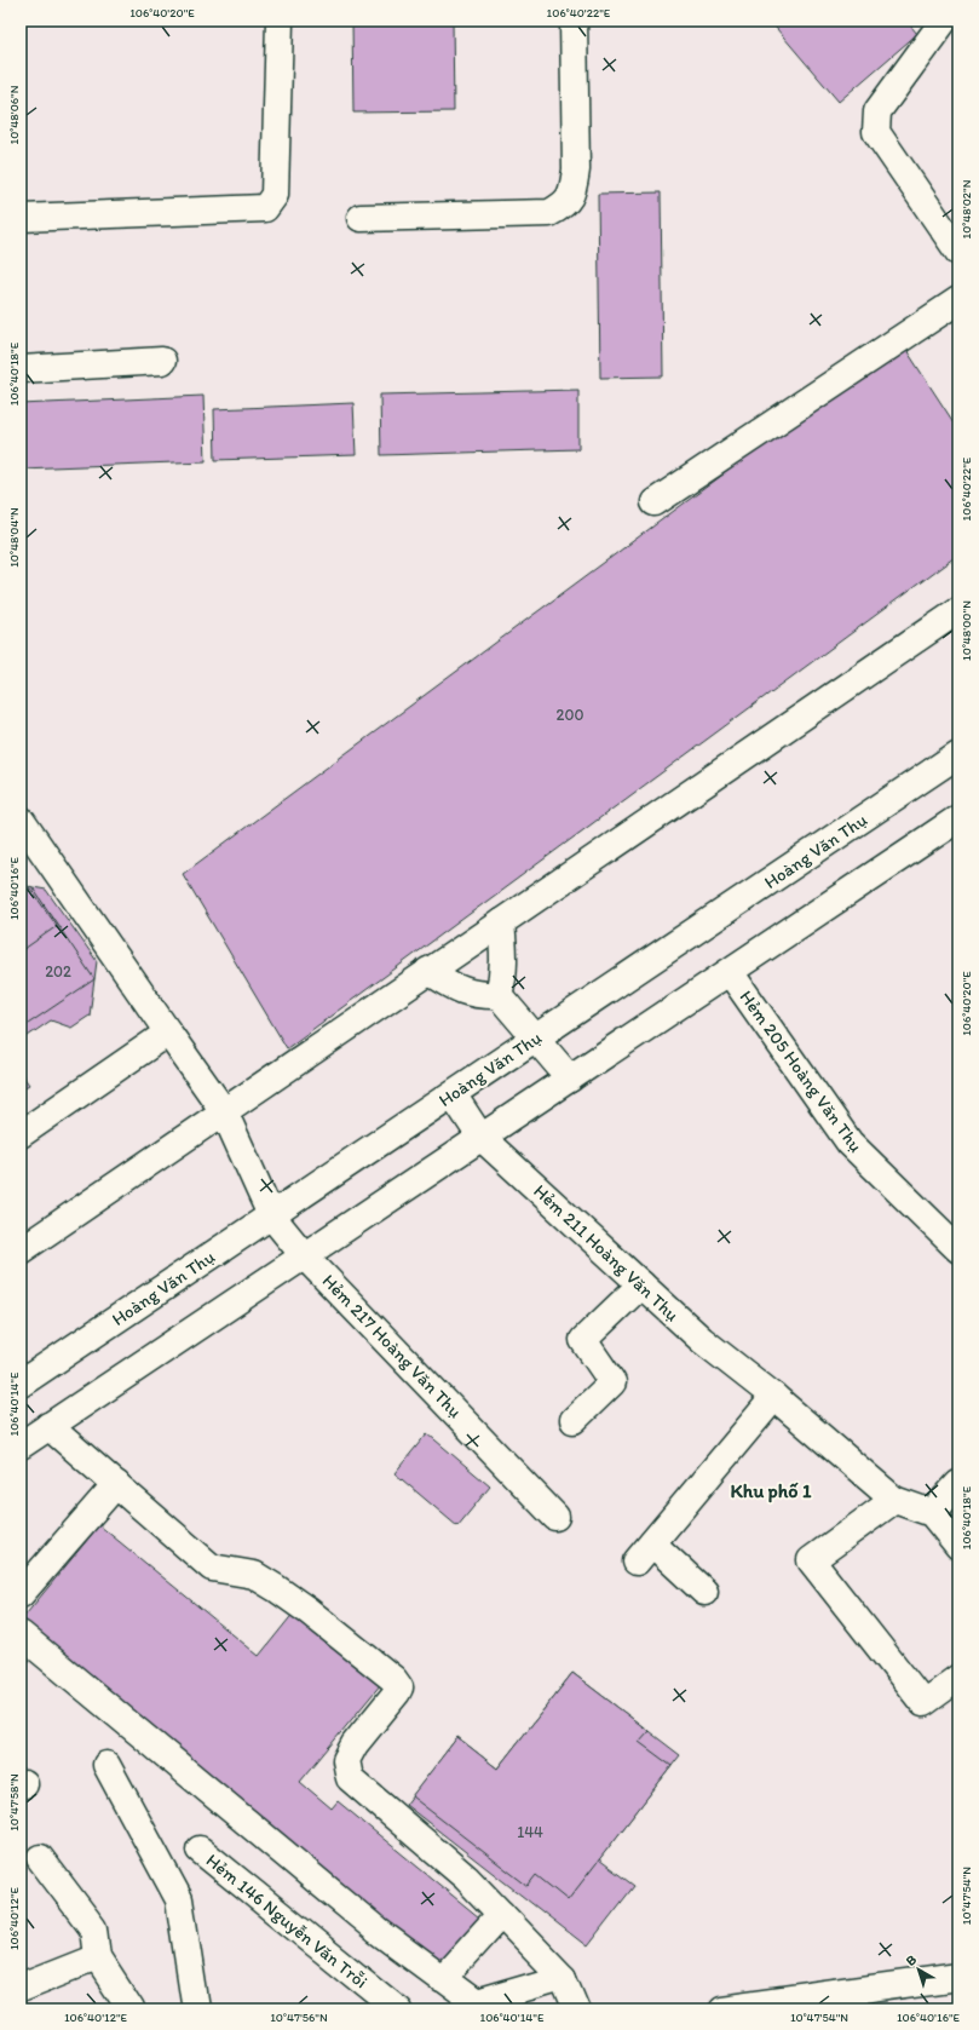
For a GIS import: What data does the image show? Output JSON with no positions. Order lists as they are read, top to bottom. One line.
{"streets":{"street":["Hoàng Văn Thụ","Hẻm 205 Hoàng Văn Thụ","Hẻm 211 Hoàng Văn Thụ","Hẻm 217 Hoàng Văn Thụ","Hẻm 146 Nguyễn Văn Trỗi"]},"crossings":[["Hoàng Văn Thụ","Hẻm 211 Hoàng Văn Thụ"],["Hoàng Văn Thụ","Hẻm 217 Hoàng Văn Thụ"]],"districts":["Khu phố 1"],"house_numbers":["200","202","144"],"north":"top left","coordinates":["106°40'20\"E","106°40'22\"E","10°48'06\"N","10°48'02\"N","106°40'18\"E","10°48'04\"N","10°48'00\"N","106°40'16\"E","106°40'14\"E","10°47'58\"N","10°47'54\"N","106°40'12\"E","10°47'56\"N"]}
